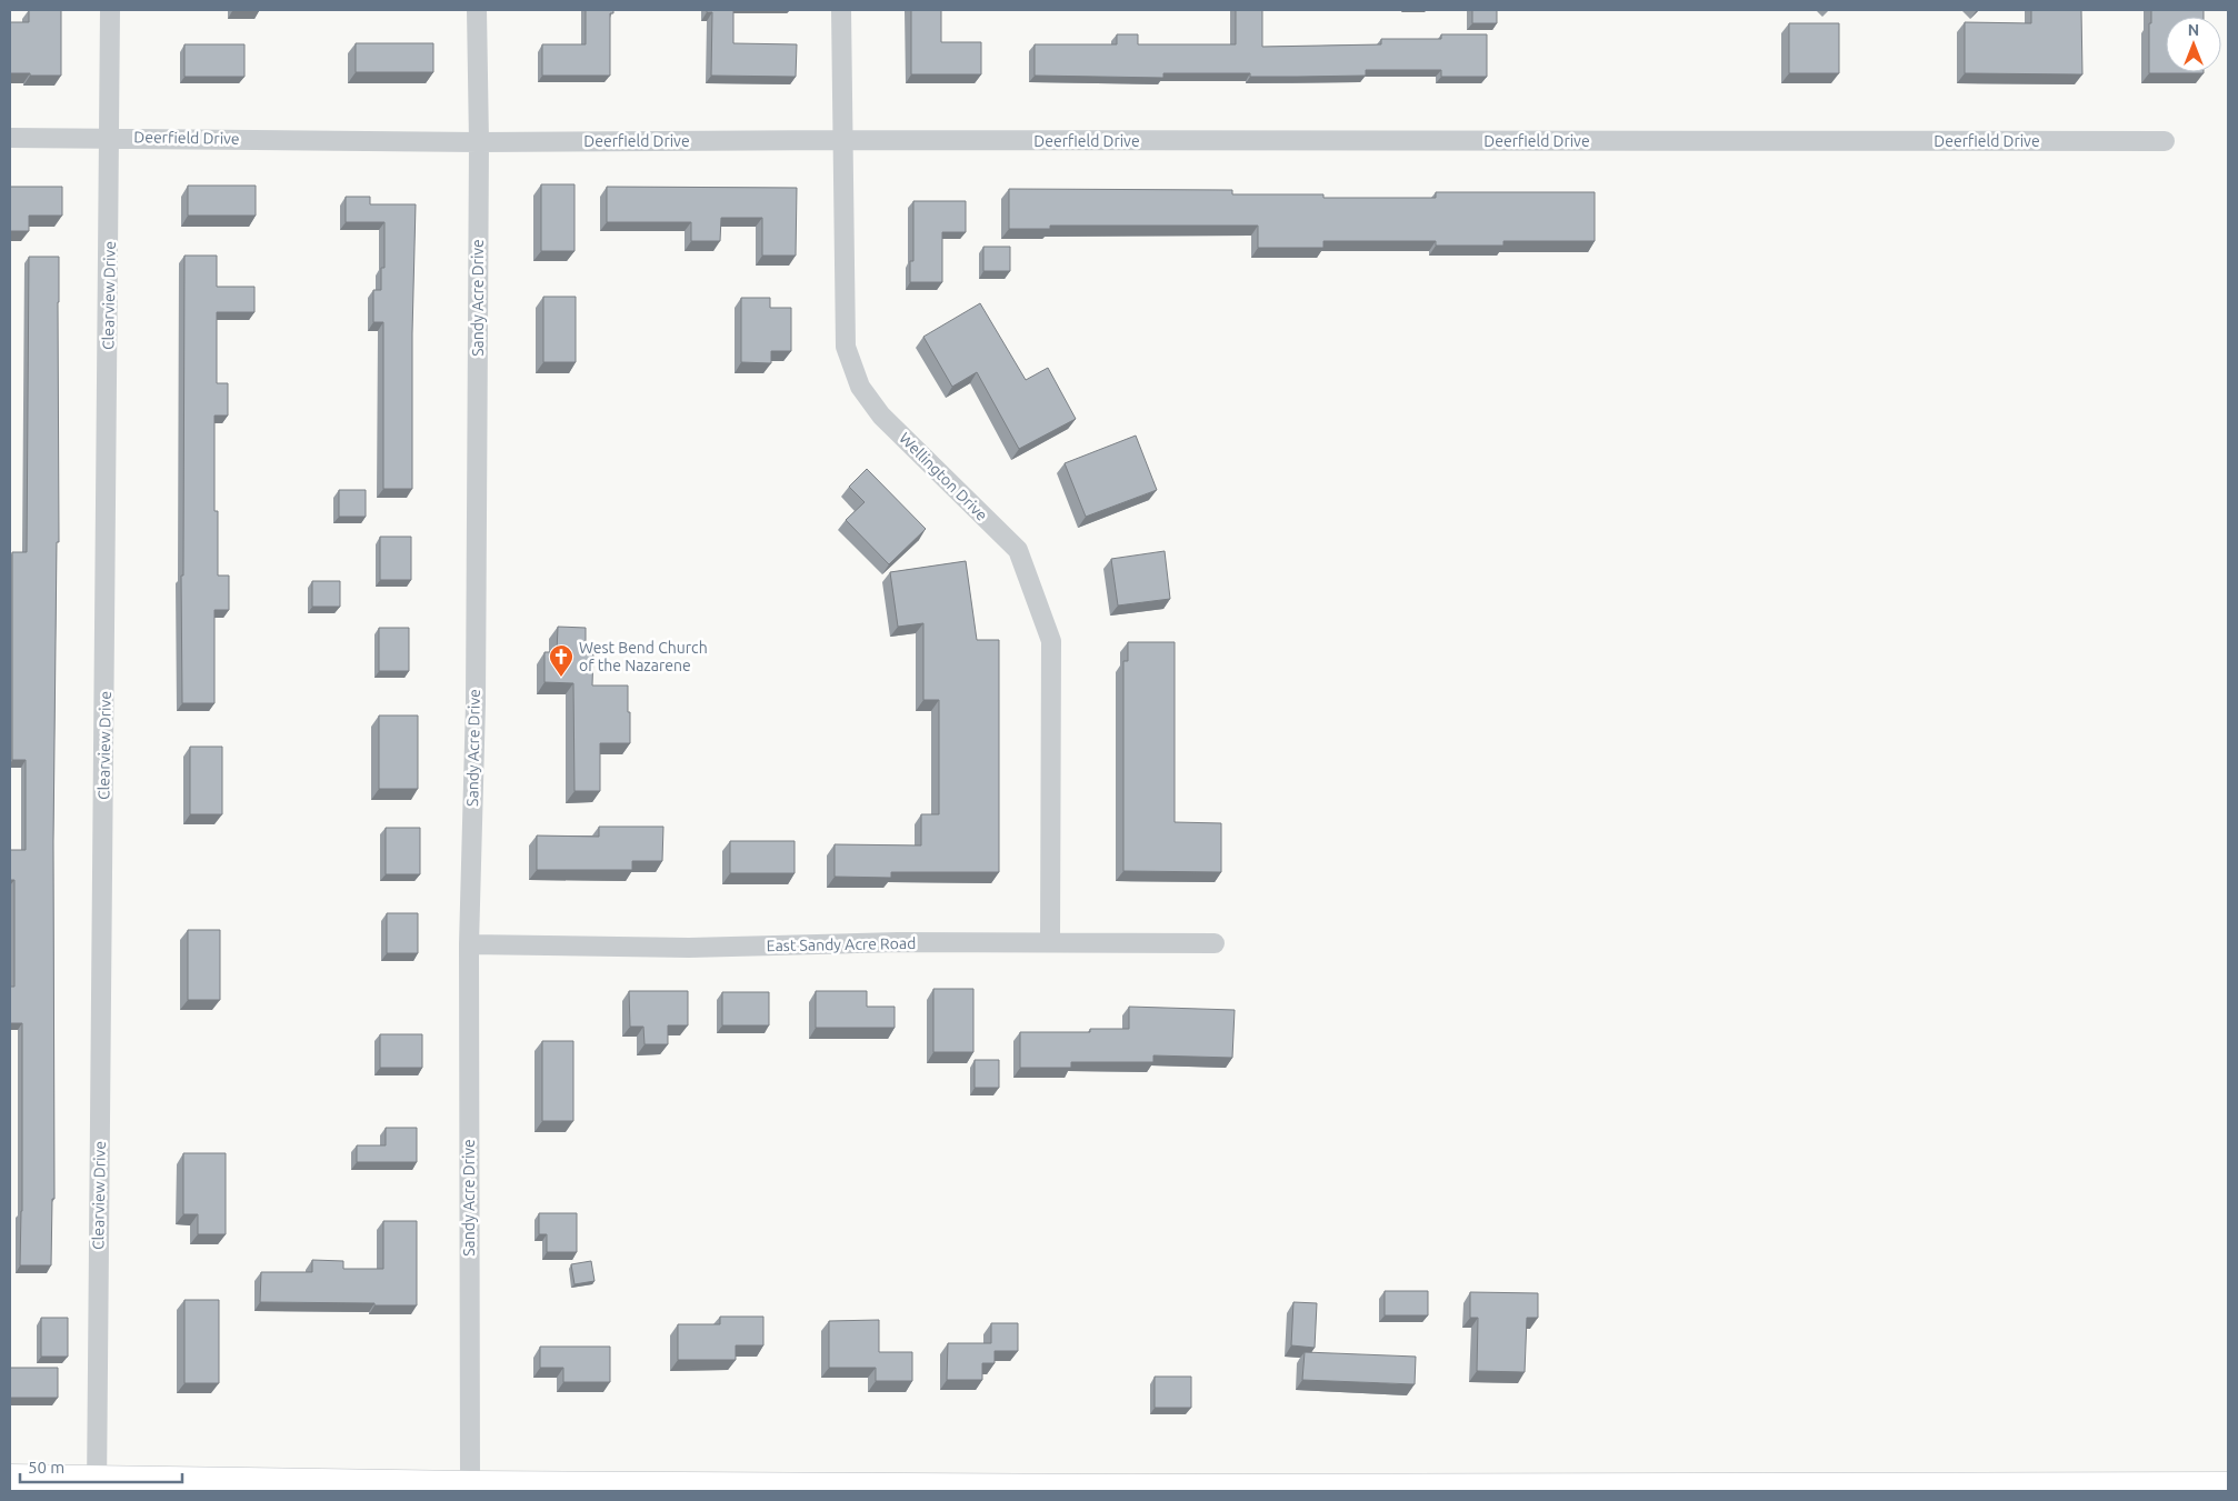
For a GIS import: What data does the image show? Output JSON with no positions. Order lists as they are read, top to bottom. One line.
{"streets":{"street":["Deerfield Drive","Clearview Drive","Sandy Acre Drive","Wellington Drive","East Sandy Acre Road"]},"crossings":[["Deerfield Drive","Clearview Drive"],["Deerfield Drive","Sandy Acre Drive"],["Deerfield Drive","Wellington Drive"],["Sandy Acre Drive","East Sandy Acre Road"],["Wellington Drive","East Sandy Acre Road"]],"places":{"church":["West Bend Church of the Nazarene"]},"scale_bar":"50 m","north":"top"}
